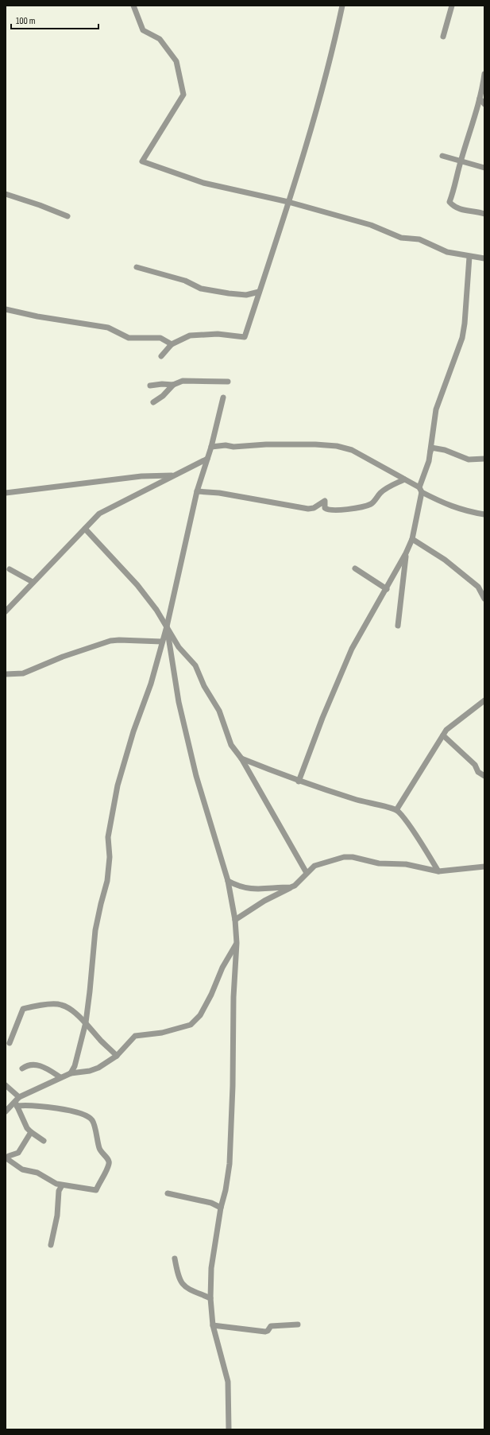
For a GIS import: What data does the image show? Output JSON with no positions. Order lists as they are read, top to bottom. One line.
{"scale_bar":"100 m"}
